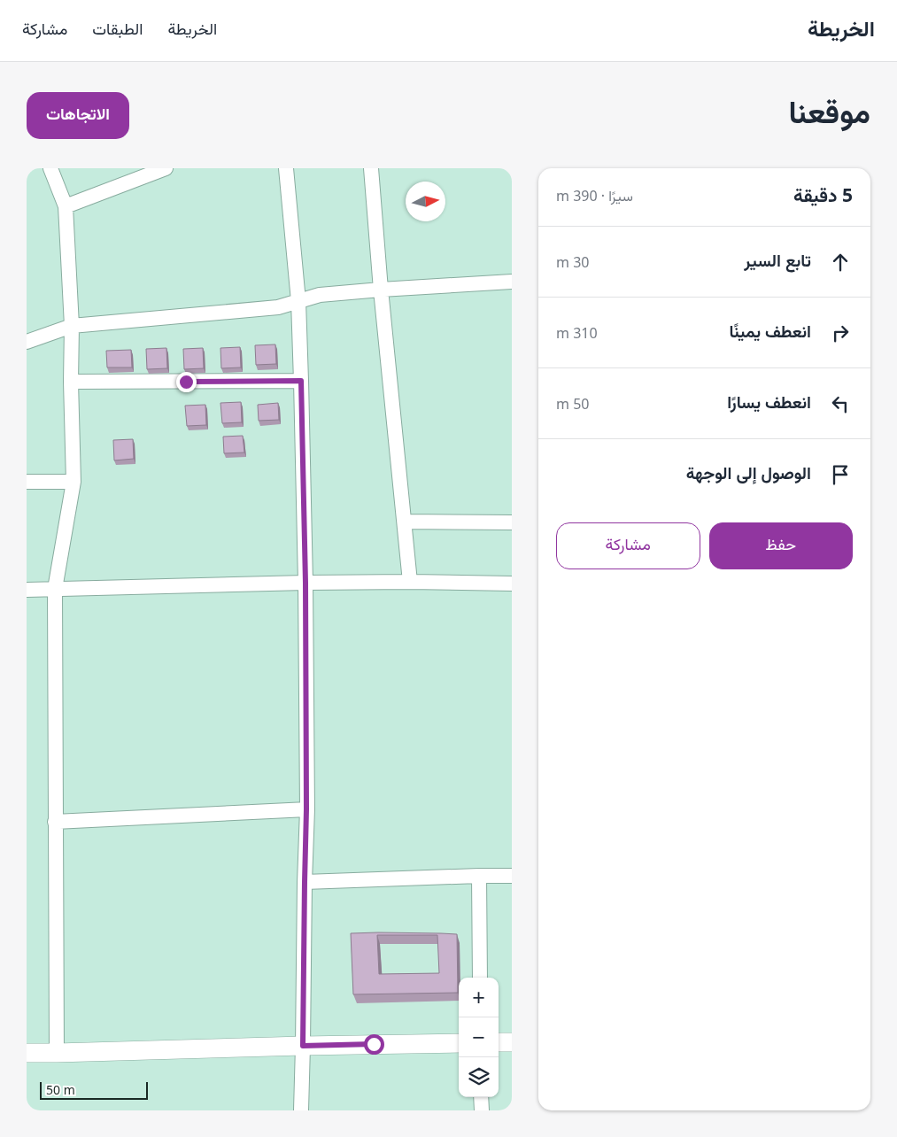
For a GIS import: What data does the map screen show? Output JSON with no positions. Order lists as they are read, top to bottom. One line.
{"scale_bar":"50 m","north":"right","page":{"header":"الخريطة","nav":["الخريطة","الطبقات","مشاركة"],"title":"موقعنا","buttons":["الاتجاهات",["حفظ","مشاركة"]],"heading":["5 دقيقة","سيرًا · 390 m"],"list":[["تابع السير","30 m"],["انعطف يمينًا","310 m"],["انعطف يسارًا","50 m"],"الوصول إلى الوجهة"],"map_buttons":["+","−"],"scale":"50 m"}}
